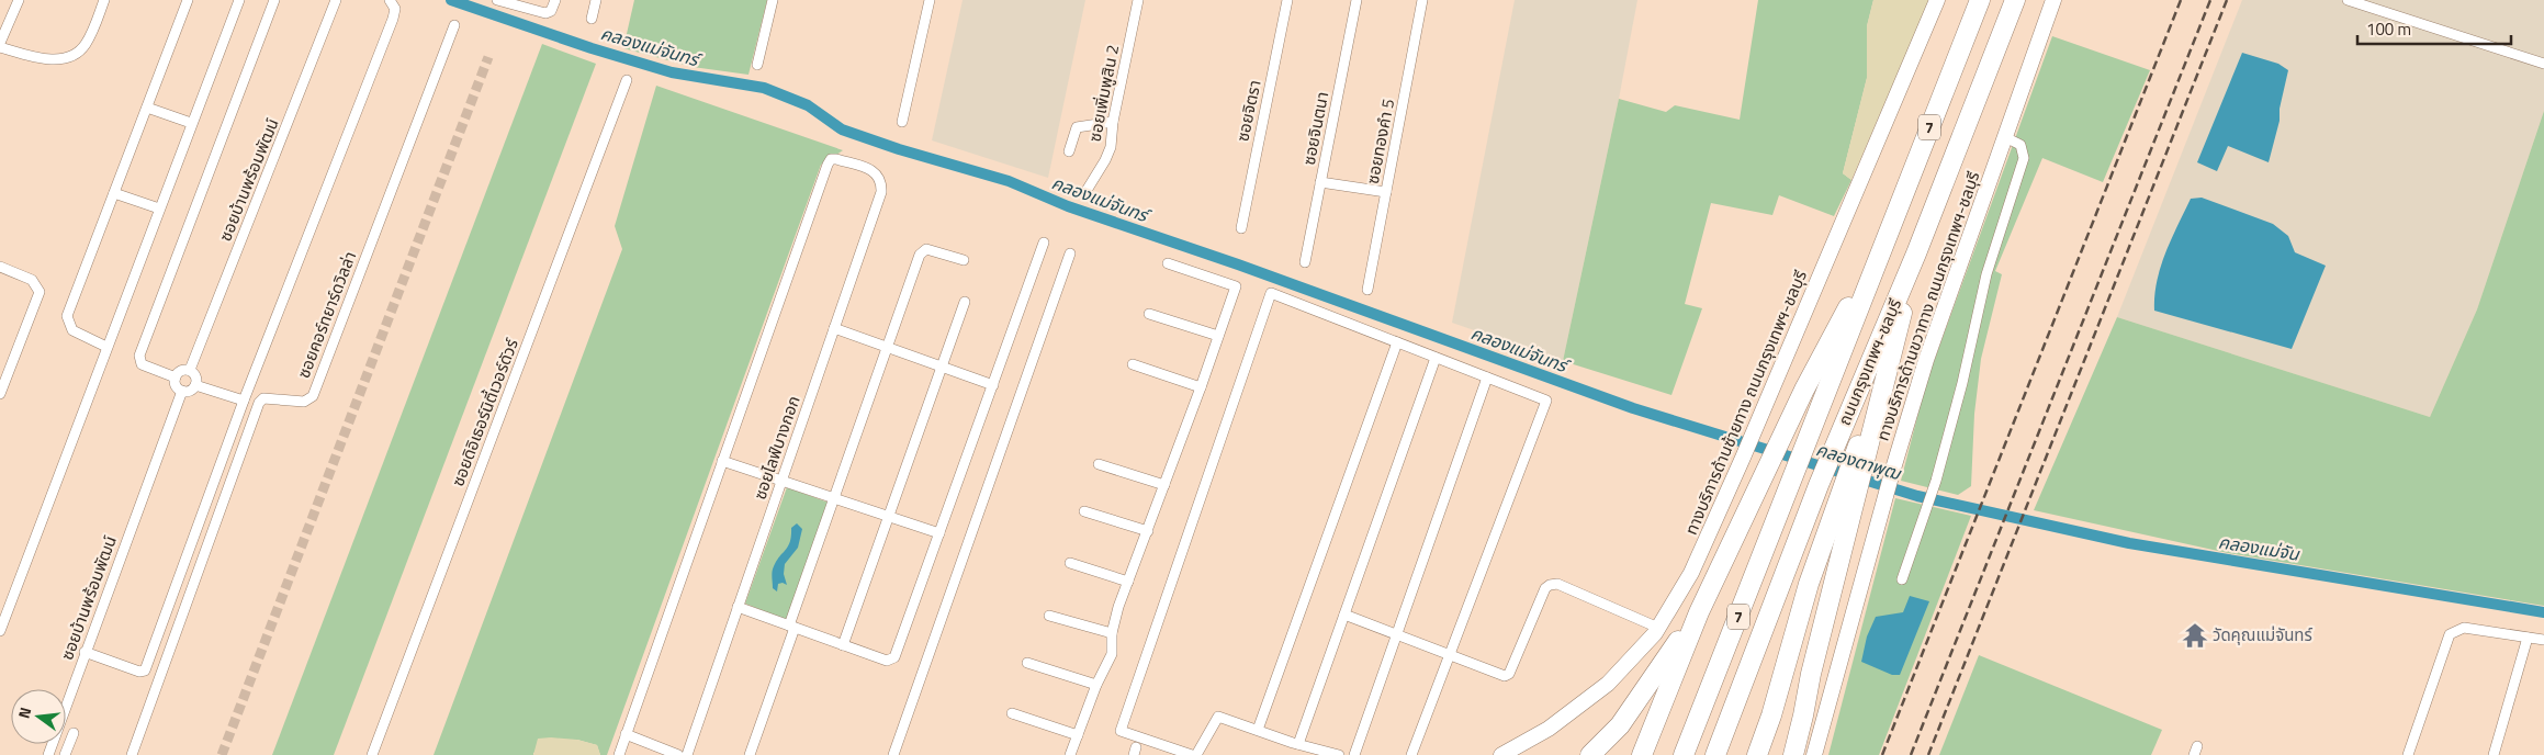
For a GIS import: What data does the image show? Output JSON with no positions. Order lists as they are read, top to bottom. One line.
{"streets":{"highway":["7","ถนนกรุงเทพฯ-ชลบุรี"],"main road":["ทางบริการด้านขวาทาง ถนนกรุงเทพฯ-ชลบุรี","ทางบริการด้านซ้ายทาง ถนนกรุงเทพฯ-ชลบุรี"],"street":["ซอยเพิ่มพูสิน 2","ซอยจิตรา","ซอยจินตนา","ซอยทองคำ 5","ซอยบ้านพร้อมพัฒน์","ซอยคอร์ทยาร์ดวิลล่า","ซอยดิอิเธอร์นิตี้เวอร์ดัวร์","ซอยไลฟ์บางกอก"]},"water":["คลองแม่จันทร์","คลองตาพุฒ","คลองแม่จัน"],"places":{"temple":["วัดคุณแม่จันทร์"]},"scale_bar":"100 m","north":"left"}
